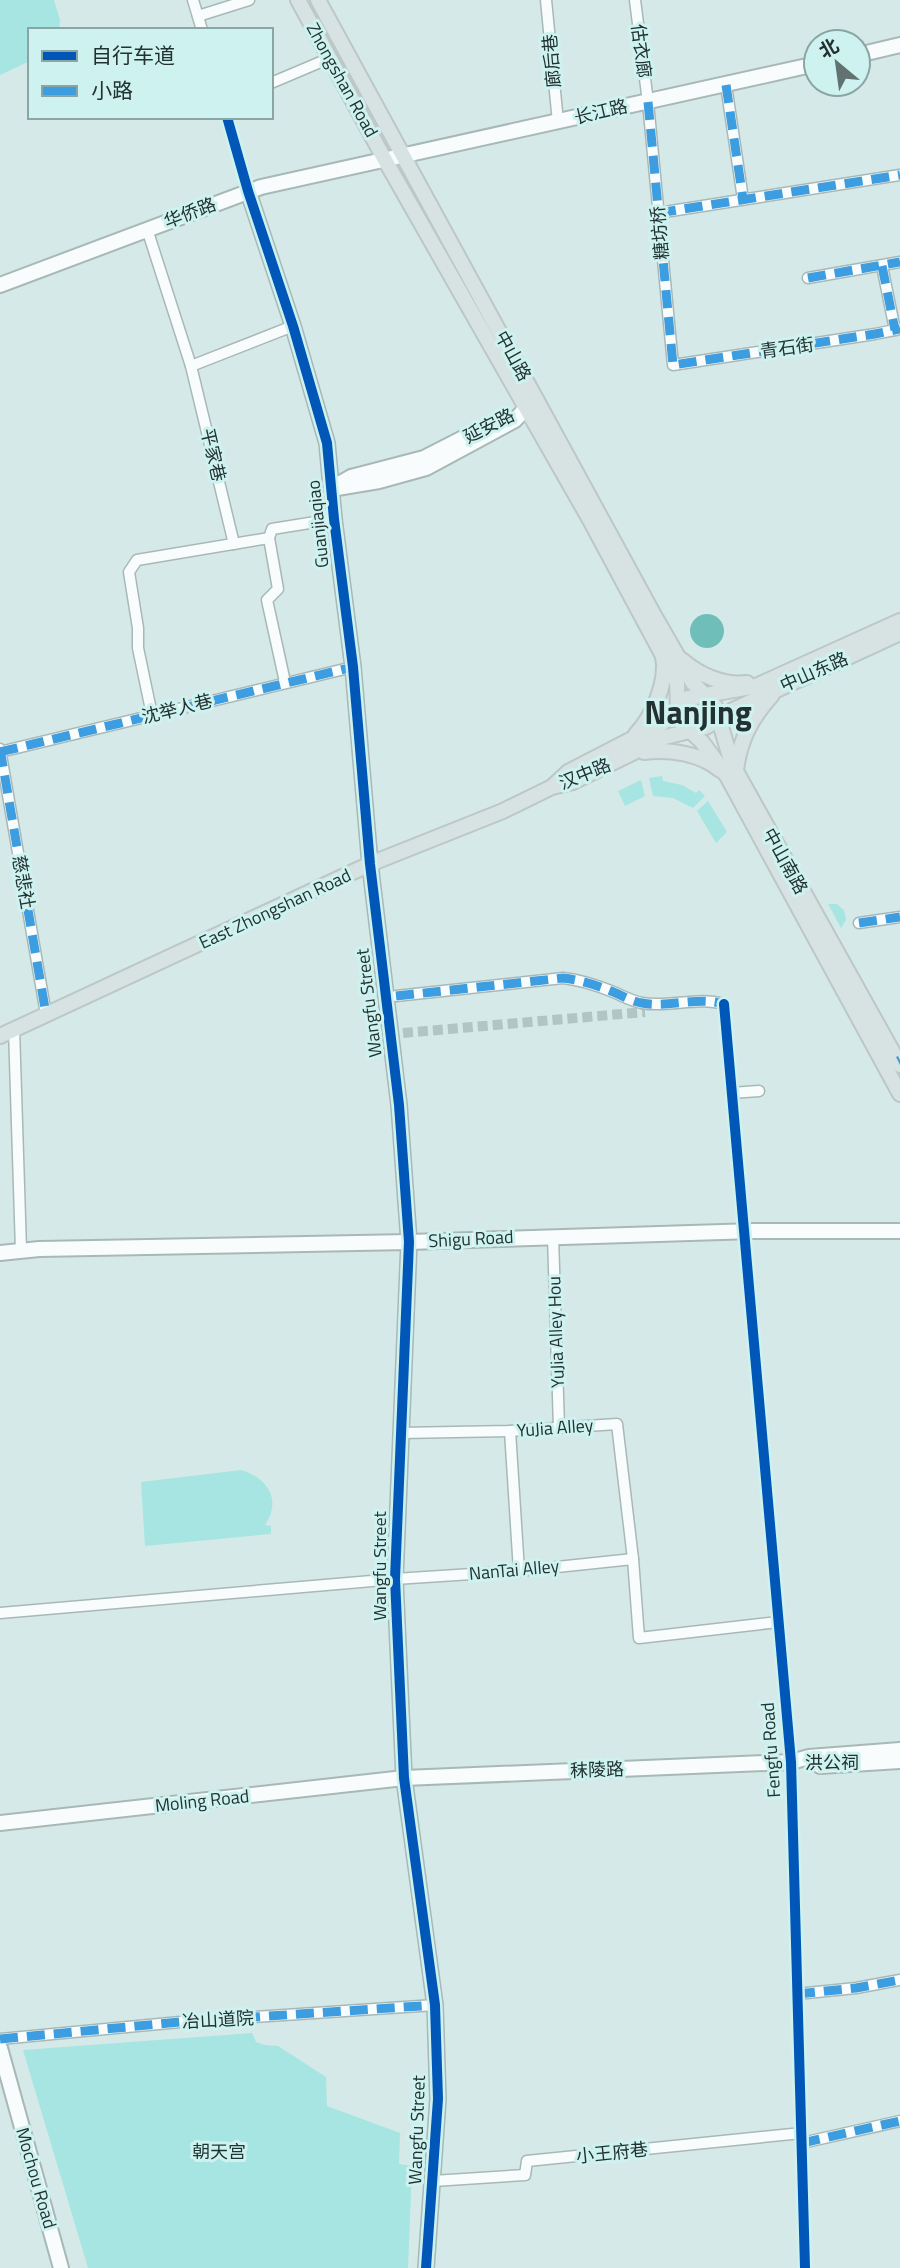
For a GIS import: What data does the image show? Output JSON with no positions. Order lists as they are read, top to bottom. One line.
{"streets":{"main road":["Zhongshan Road","中山路","中山东路","汉中路","中山南路","East Zhongshan Road"],"street":["估衣廊","廊后巷","长江路","华侨路","糖坊桥","青石街","延安路","平家巷","Guanjiaqiao","沈举人巷","慈悲社","Wangfu Street","Shigu Road","YuJia Alley Hou","YuJia Alley","NanTai Alley","Fengfu Road","洪公祠","秣陵路","Moling Road","冶山道院","小王府巷","Mochou Road"]},"crossings":[["估衣廊","长江路"],["估衣廊","糖坊桥"],["廊后巷","长江路"],["Zhongshan Road","长江路"],["Zhongshan Road","华侨路"],["Zhongshan Road","中山路"],["长江路","华侨路"],["长江路","糖坊桥"],["长江路","中山路"],["华侨路","中山路"],["华侨路","平家巷"],["华侨路","Guanjiaqiao"],["糖坊桥","青石街"],["中山路","延安路"],["中山路","中山东路"],["中山路","汉中路"],["中山路","中山南路"],["延安路","Guanjiaqiao"],["Guanjiaqiao","沈举人巷"],["Guanjiaqiao","East Zhongshan Road"],["Guanjiaqiao","Wangfu Street"],["中山东路","汉中路"],["中山东路","中山南路"],["沈举人巷","慈悲社"],["汉中路","中山南路"],["汉中路","East Zhongshan Road"],["慈悲社","East Zhongshan Road"],["East Zhongshan Road","Wangfu Street"],["Wangfu Street","Shigu Road"],["Wangfu Street","YuJia Alley"],["Wangfu Street","NanTai Alley"],["Wangfu Street","秣陵路"],["Wangfu Street","Moling Road"],["Wangfu Street","冶山道院"],["Wangfu Street","小王府巷"],["Shigu Road","YuJia Alley Hou"],["Shigu Road","Fengfu Road"],["YuJia Alley Hou","YuJia Alley"],["YuJia Alley","NanTai Alley"],["Fengfu Road","洪公祠"],["Fengfu Road","秣陵路"],["Fengfu Road","小王府巷"],["洪公祠","秣陵路"],["秣陵路","Moling Road"]],"districts":["Nanjing"],"parks":["朝天宫"],"legend":["自行车道","小路"],"north":"top left"}
